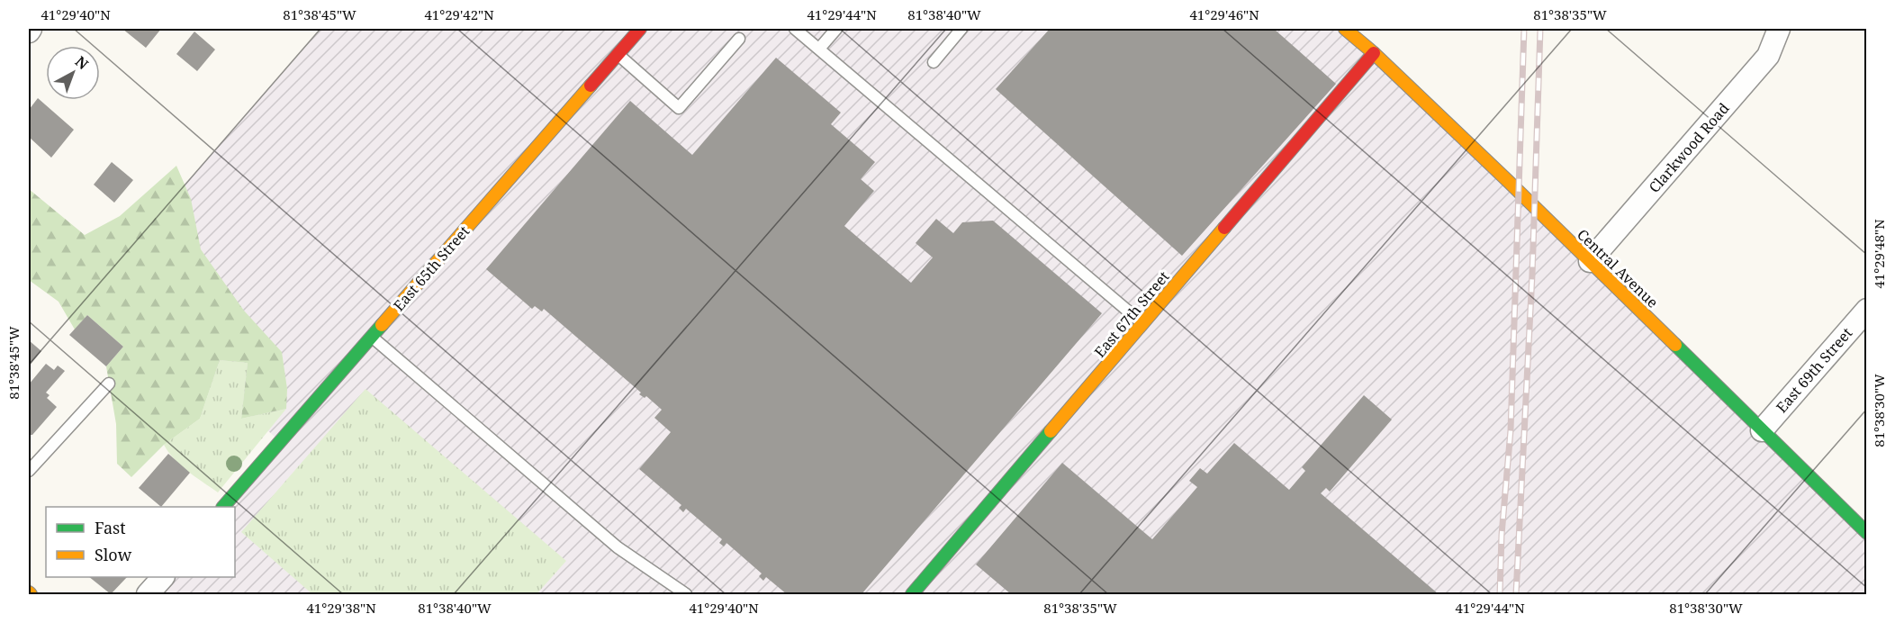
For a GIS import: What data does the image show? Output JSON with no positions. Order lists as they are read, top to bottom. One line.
{"streets":{"street":["Clarkwood Road","East 65th Street","Central Avenue","East 67th Street","East 69th Street"]},"crossings":[["Clarkwood Road","Central Avenue"],["Central Avenue","East 67th Street"],["Central Avenue","East 69th Street"]],"legend":["Fast","Slow"],"north":"top right","coordinates":["41°29'40\"N","81°38'45\"W","41°29'42\"N","41°29'44\"N","81°38'40\"W","41°29'46\"N","81°38'35\"W","41°29'48\"N","81°38'30\"W","41°29'38\"N"]}
